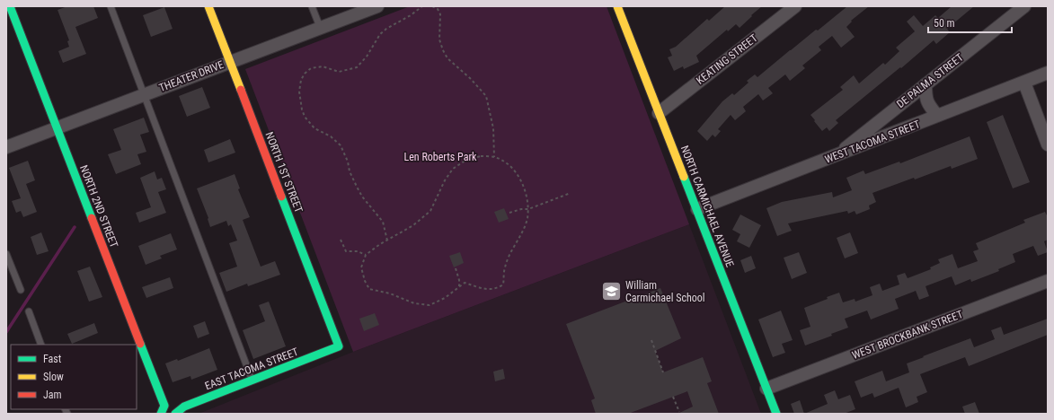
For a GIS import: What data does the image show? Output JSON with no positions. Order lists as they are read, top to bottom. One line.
{"streets":{"street":["KEATING STREET","THEATER DRIVE","DE PALMA STREET","WEST TACOMA STREET","NORTH 1ST STREET","NORTH 2ND STREET","NORTH CARMICHAEL AVENUE","WEST BROCKBANK STREET","EAST TACOMA STREET"]},"crossings":[["KEATING STREET","NORTH CARMICHAEL AVENUE"],["THEATER DRIVE","NORTH 1ST STREET"],["THEATER DRIVE","NORTH 2ND STREET"],["DE PALMA STREET","WEST TACOMA STREET"],["WEST TACOMA STREET","NORTH CARMICHAEL AVENUE"],["NORTH 1ST STREET","EAST TACOMA STREET"],["NORTH CARMICHAEL AVENUE","WEST BROCKBANK STREET"]],"parks":["Len Roberts Park"],"places":{"school or university":["William Carmichael School"]},"legend":["Fast","Slow","Jam"],"scale_bar":"50 m"}
